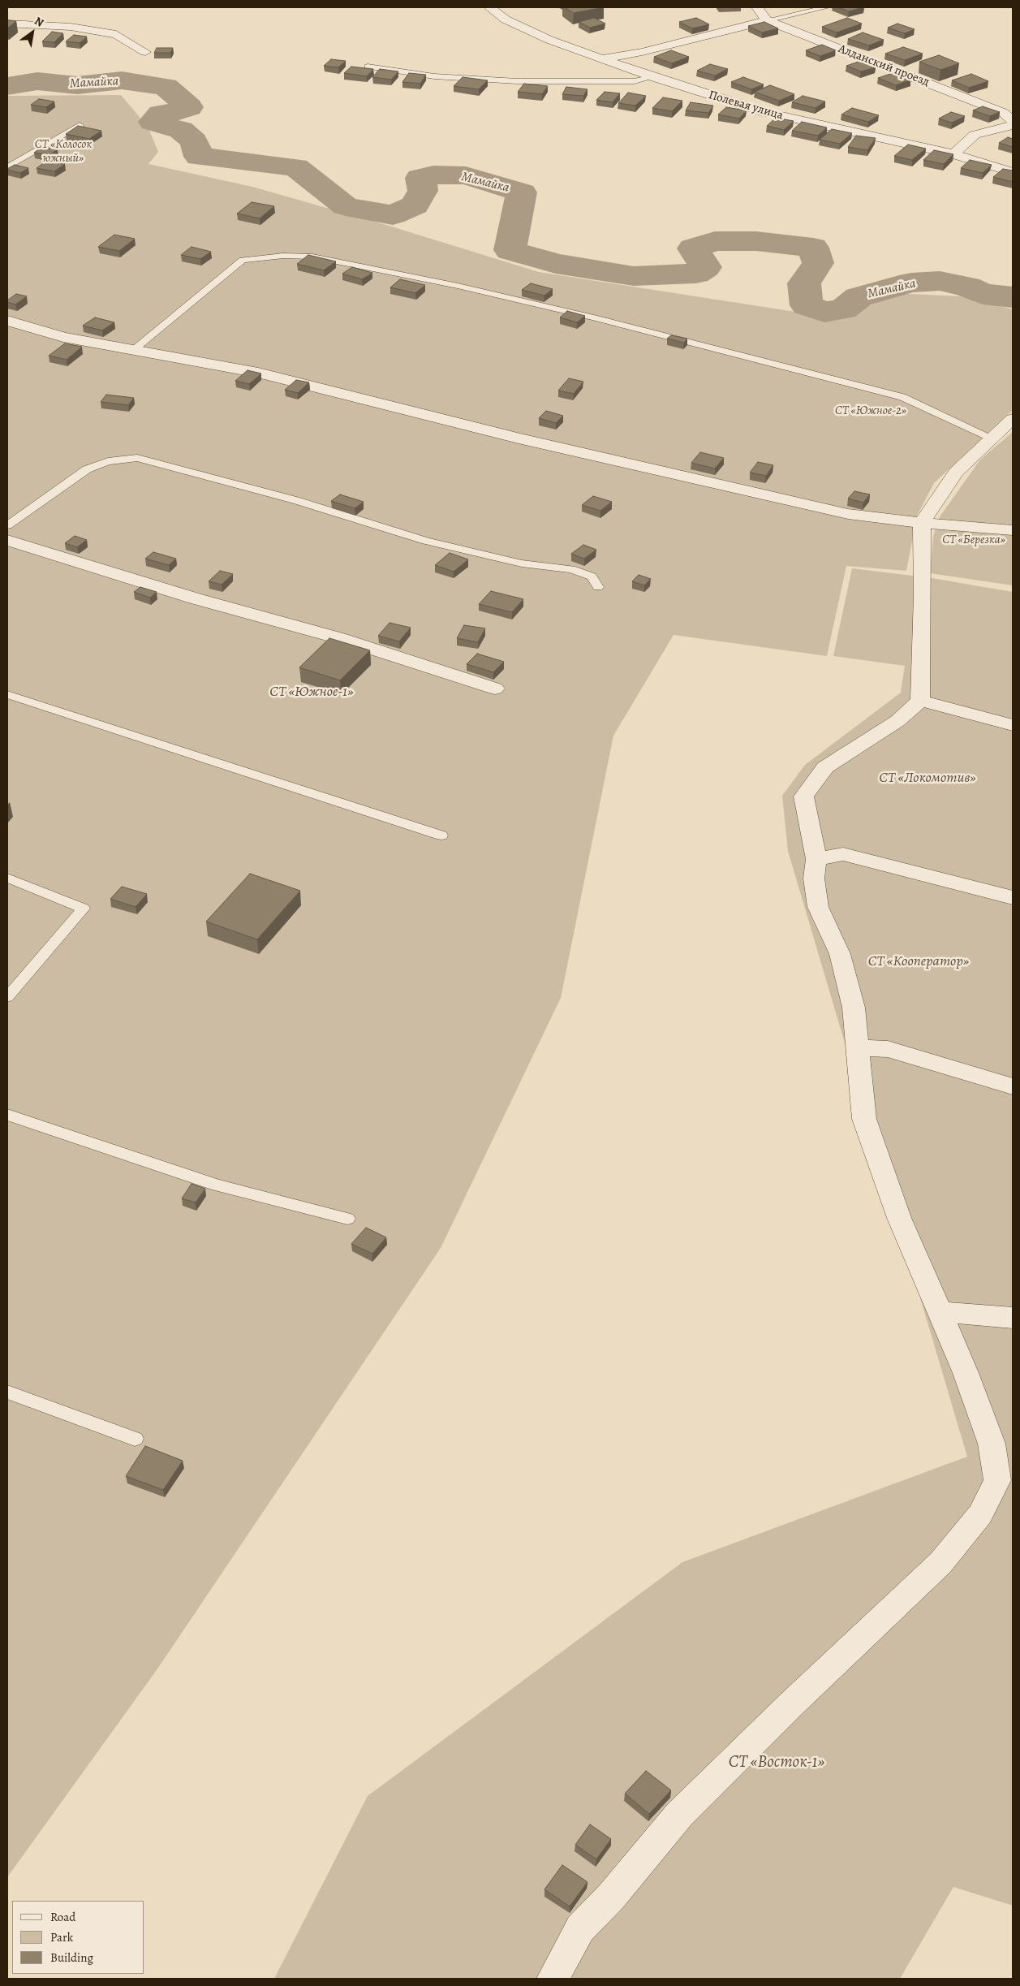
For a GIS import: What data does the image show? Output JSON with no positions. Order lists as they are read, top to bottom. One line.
{"streets":{"street":["Алданский проезд","Полевая улица"]},"water":["Мамайка"],"parks":["СТ «Колосок южный»","СТ «Южное-2»","СТ «Березка»","СТ «Южное-1»","СТ «Локомотив»","СТ «Кооператор»","СТ «Восток-1»"],"legend":["Road","Park","Building"],"north":"top right"}
